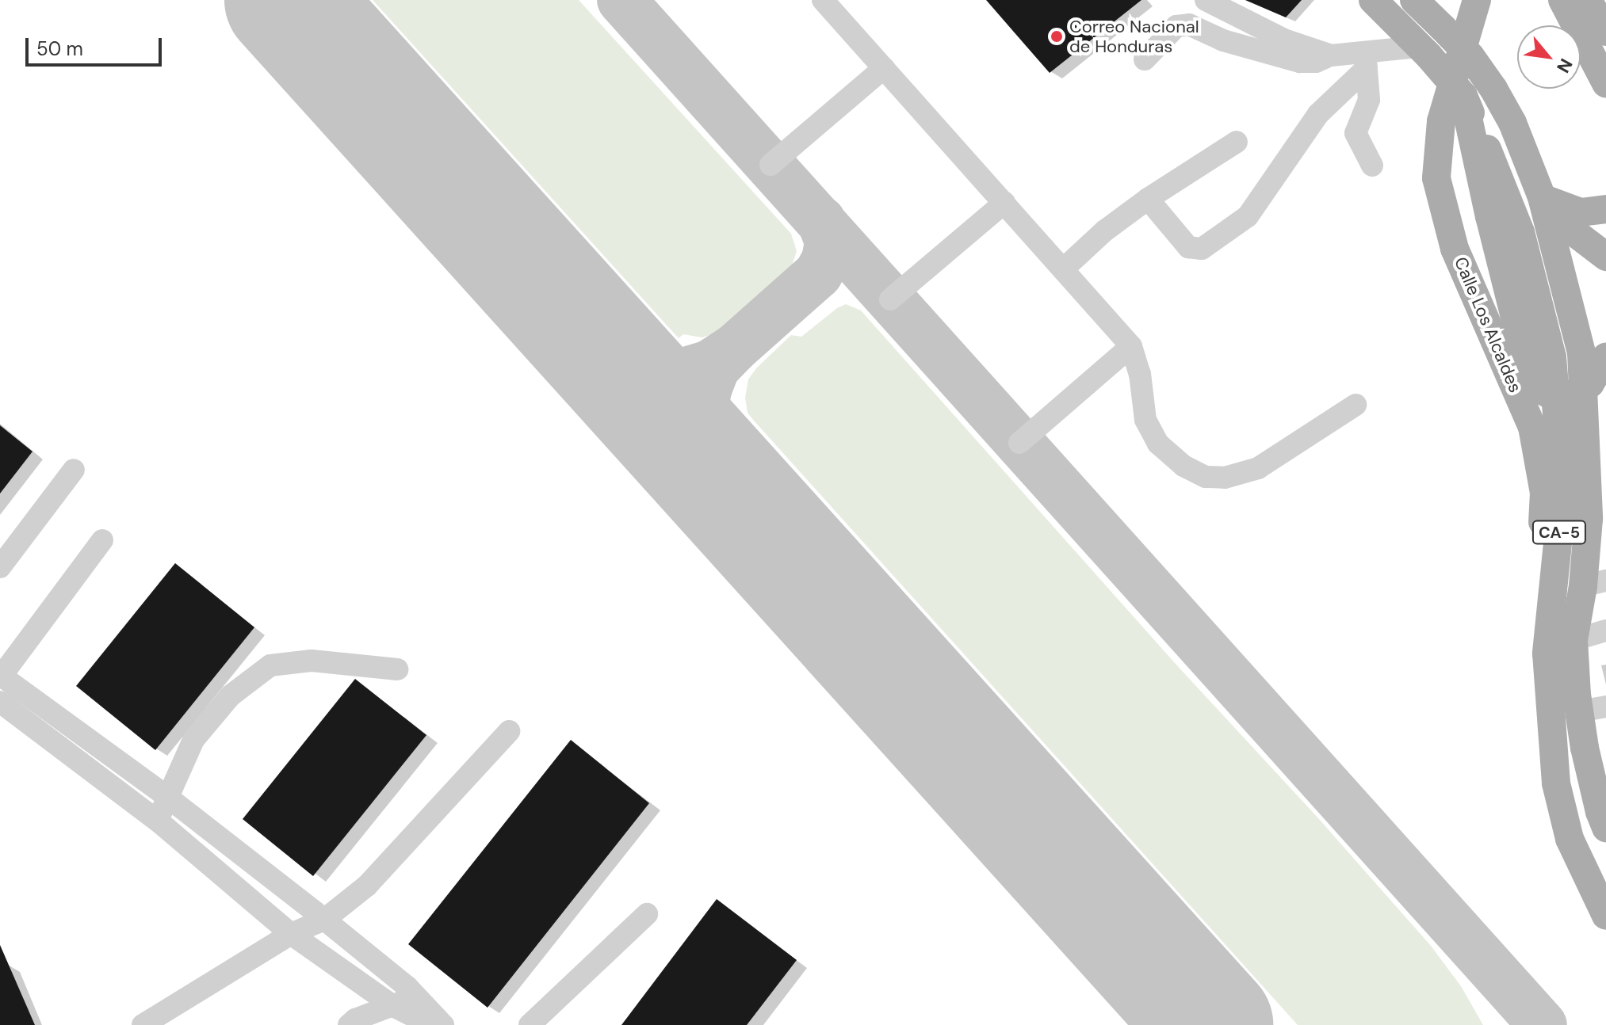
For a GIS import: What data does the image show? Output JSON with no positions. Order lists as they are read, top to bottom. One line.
{"streets":{"main road":["Calle Los Alcaldes","CA-5"]},"crossings":[["Calle Los Alcaldes","CA-5"]],"places":["Correo Nacional de Honduras"],"scale_bar":"50 m","north":"bottom right"}
